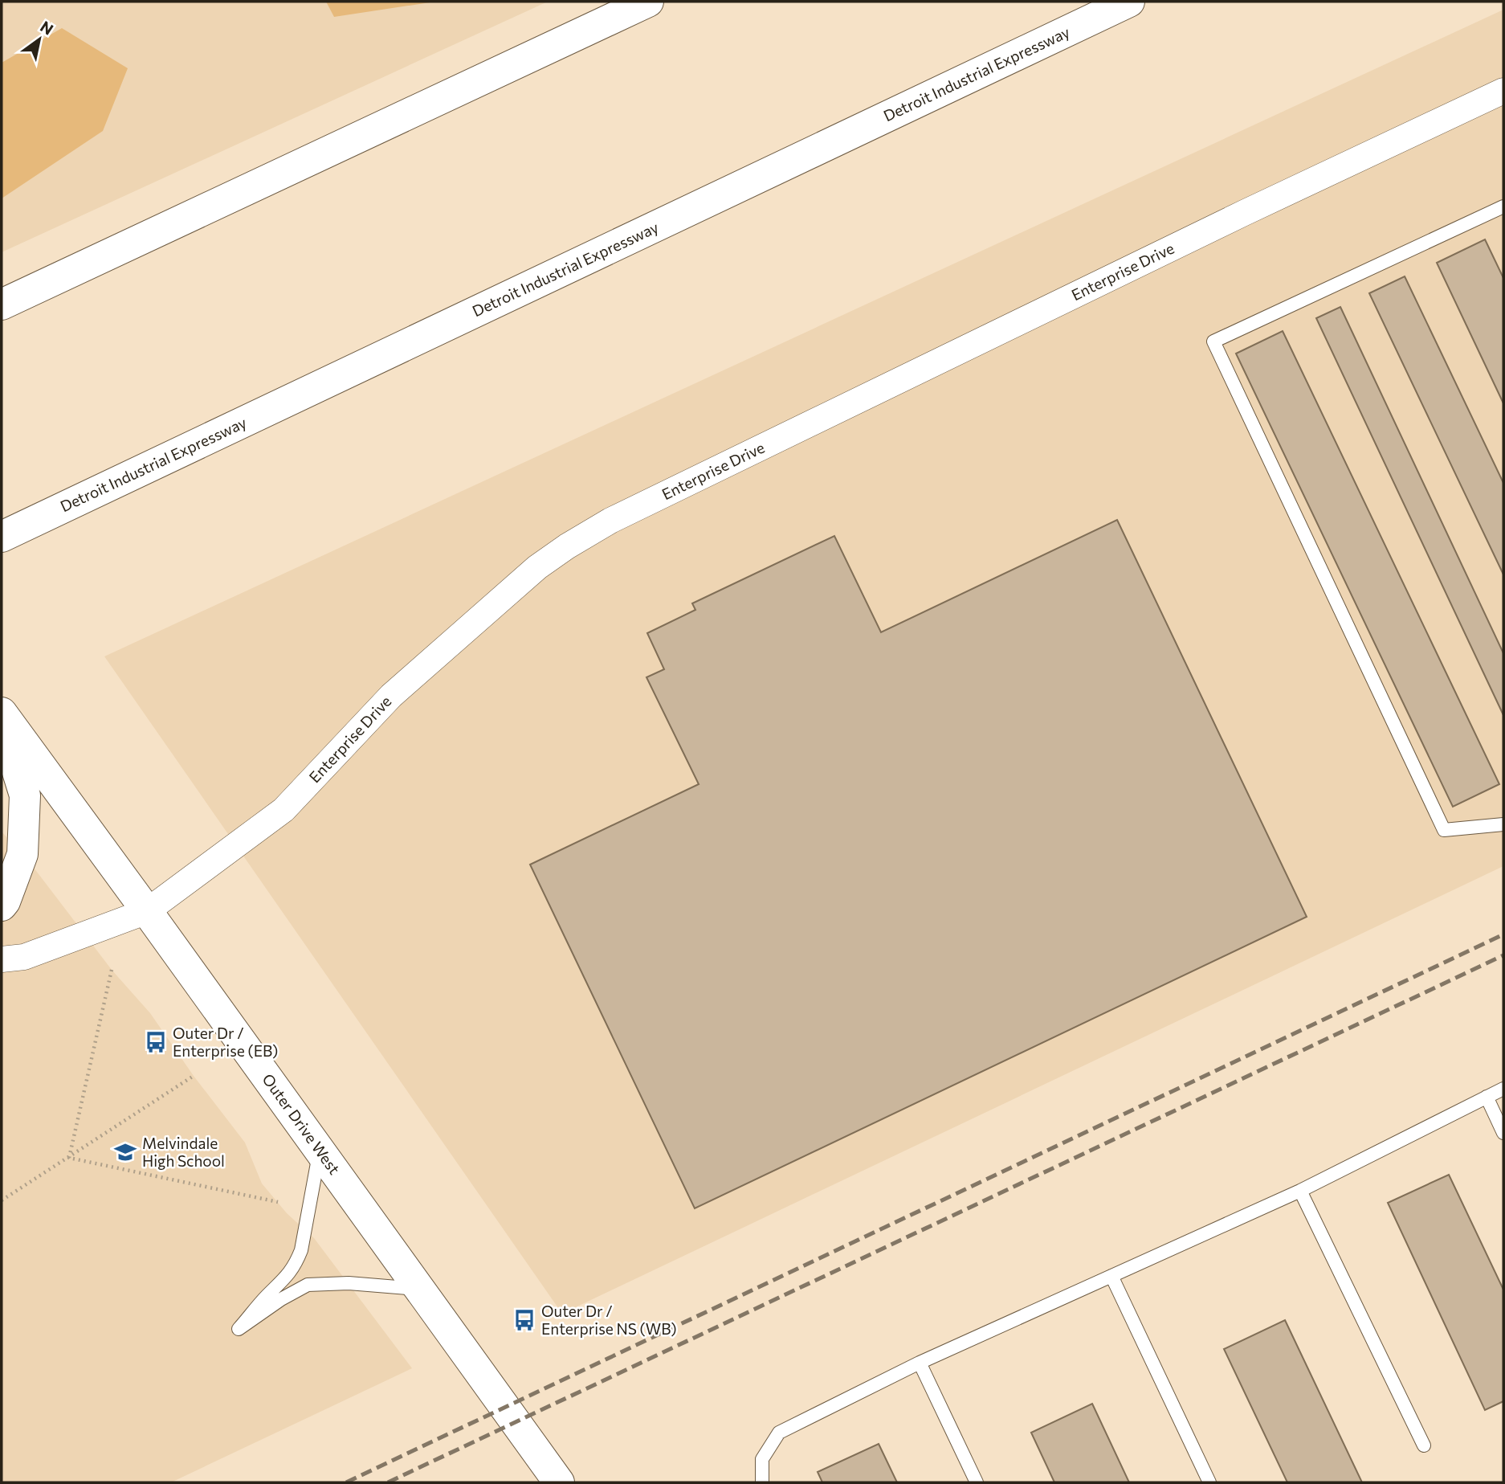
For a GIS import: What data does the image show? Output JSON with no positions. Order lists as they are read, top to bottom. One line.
{"streets":{"main road":["Detroit Industrial Expressway","Outer Drive West"],"street":["Enterprise Drive"]},"crossings":[["Enterprise Drive","Outer Drive West"]],"places":{"bus stop":["Outer Dr / Enterprise (EB)","Outer Dr / Enterprise NS (WB)"],"school or university":["Melvindale High School"]},"north":"top right"}
